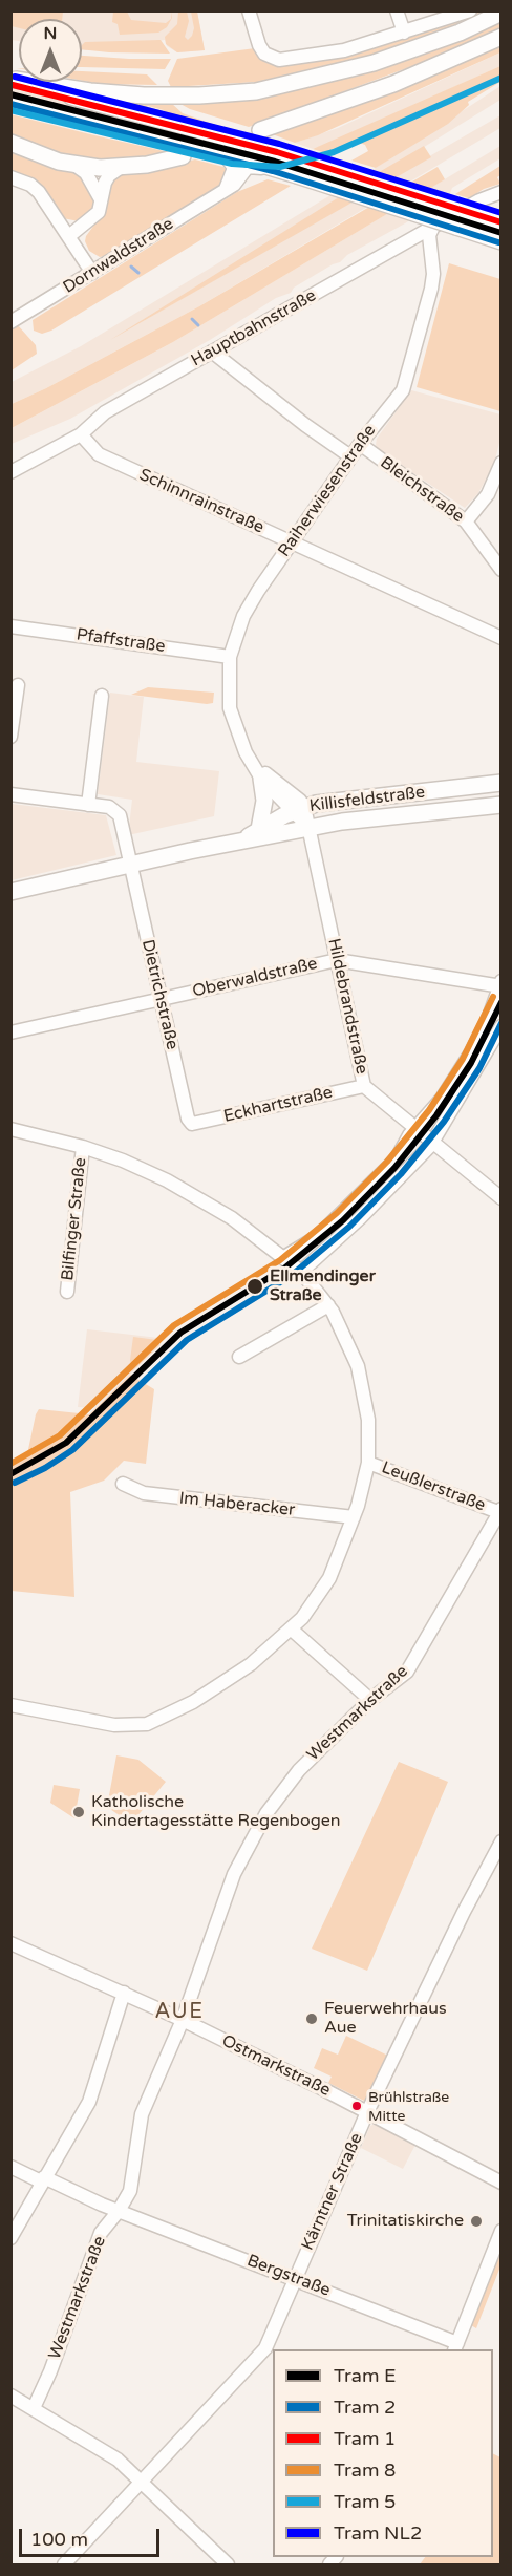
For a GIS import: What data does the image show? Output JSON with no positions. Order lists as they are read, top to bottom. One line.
{"streets":{"main road":["Killisfeldstraße"],"street":["Dornwaldstraße","Hauptbahnstraße","Bleichstraße","Raiherwiesenstraße","Schinnrainstraße","Pfaffstraße","Oberwaldstraße","Dietrichstraße","Hildebrandstraße","Eckhartstraße","Bilfinger Straße","Leußlerstraße","Im Haberacker","Westmarkstraße","Ostmarkstraße","Kärntner Straße","Bergstraße"]},"crossings":[["Hauptbahnstraße","Raiherwiesenstraße"],["Hauptbahnstraße","Schinnrainstraße"],["Bleichstraße","Raiherwiesenstraße"],["Raiherwiesenstraße","Schinnrainstraße"],["Raiherwiesenstraße","Pfaffstraße"],["Raiherwiesenstraße","Killisfeldstraße"],["Raiherwiesenstraße","Hildebrandstraße"],["Killisfeldstraße","Dietrichstraße"],["Killisfeldstraße","Hildebrandstraße"],["Oberwaldstraße","Dietrichstraße"],["Oberwaldstraße","Hildebrandstraße"],["Dietrichstraße","Eckhartstraße"],["Hildebrandstraße","Eckhartstraße"],["Leußlerstraße","Westmarkstraße"],["Westmarkstraße","Ostmarkstraße"],["Westmarkstraße","Bergstraße"],["Ostmarkstraße","Kärntner Straße"],["Kärntner Straße","Bergstraße"]],"districts":["AUE"],"places":["Ellmendinger Straße","Katholische Kindertagesstätte Regenbogen","Feuerwehrhaus Aue","Brühlstraße Mitte","Trinitatiskirche"],"lines":["tram line NL2","tram line 5","tram line 1","tram line E","tram line 2","tram line 8"],"legend":["Tram E","Tram 2","Tram 1","Tram 8","Tram 5","Tram NL2"],"scale_bar":"100 m","north":"top"}
